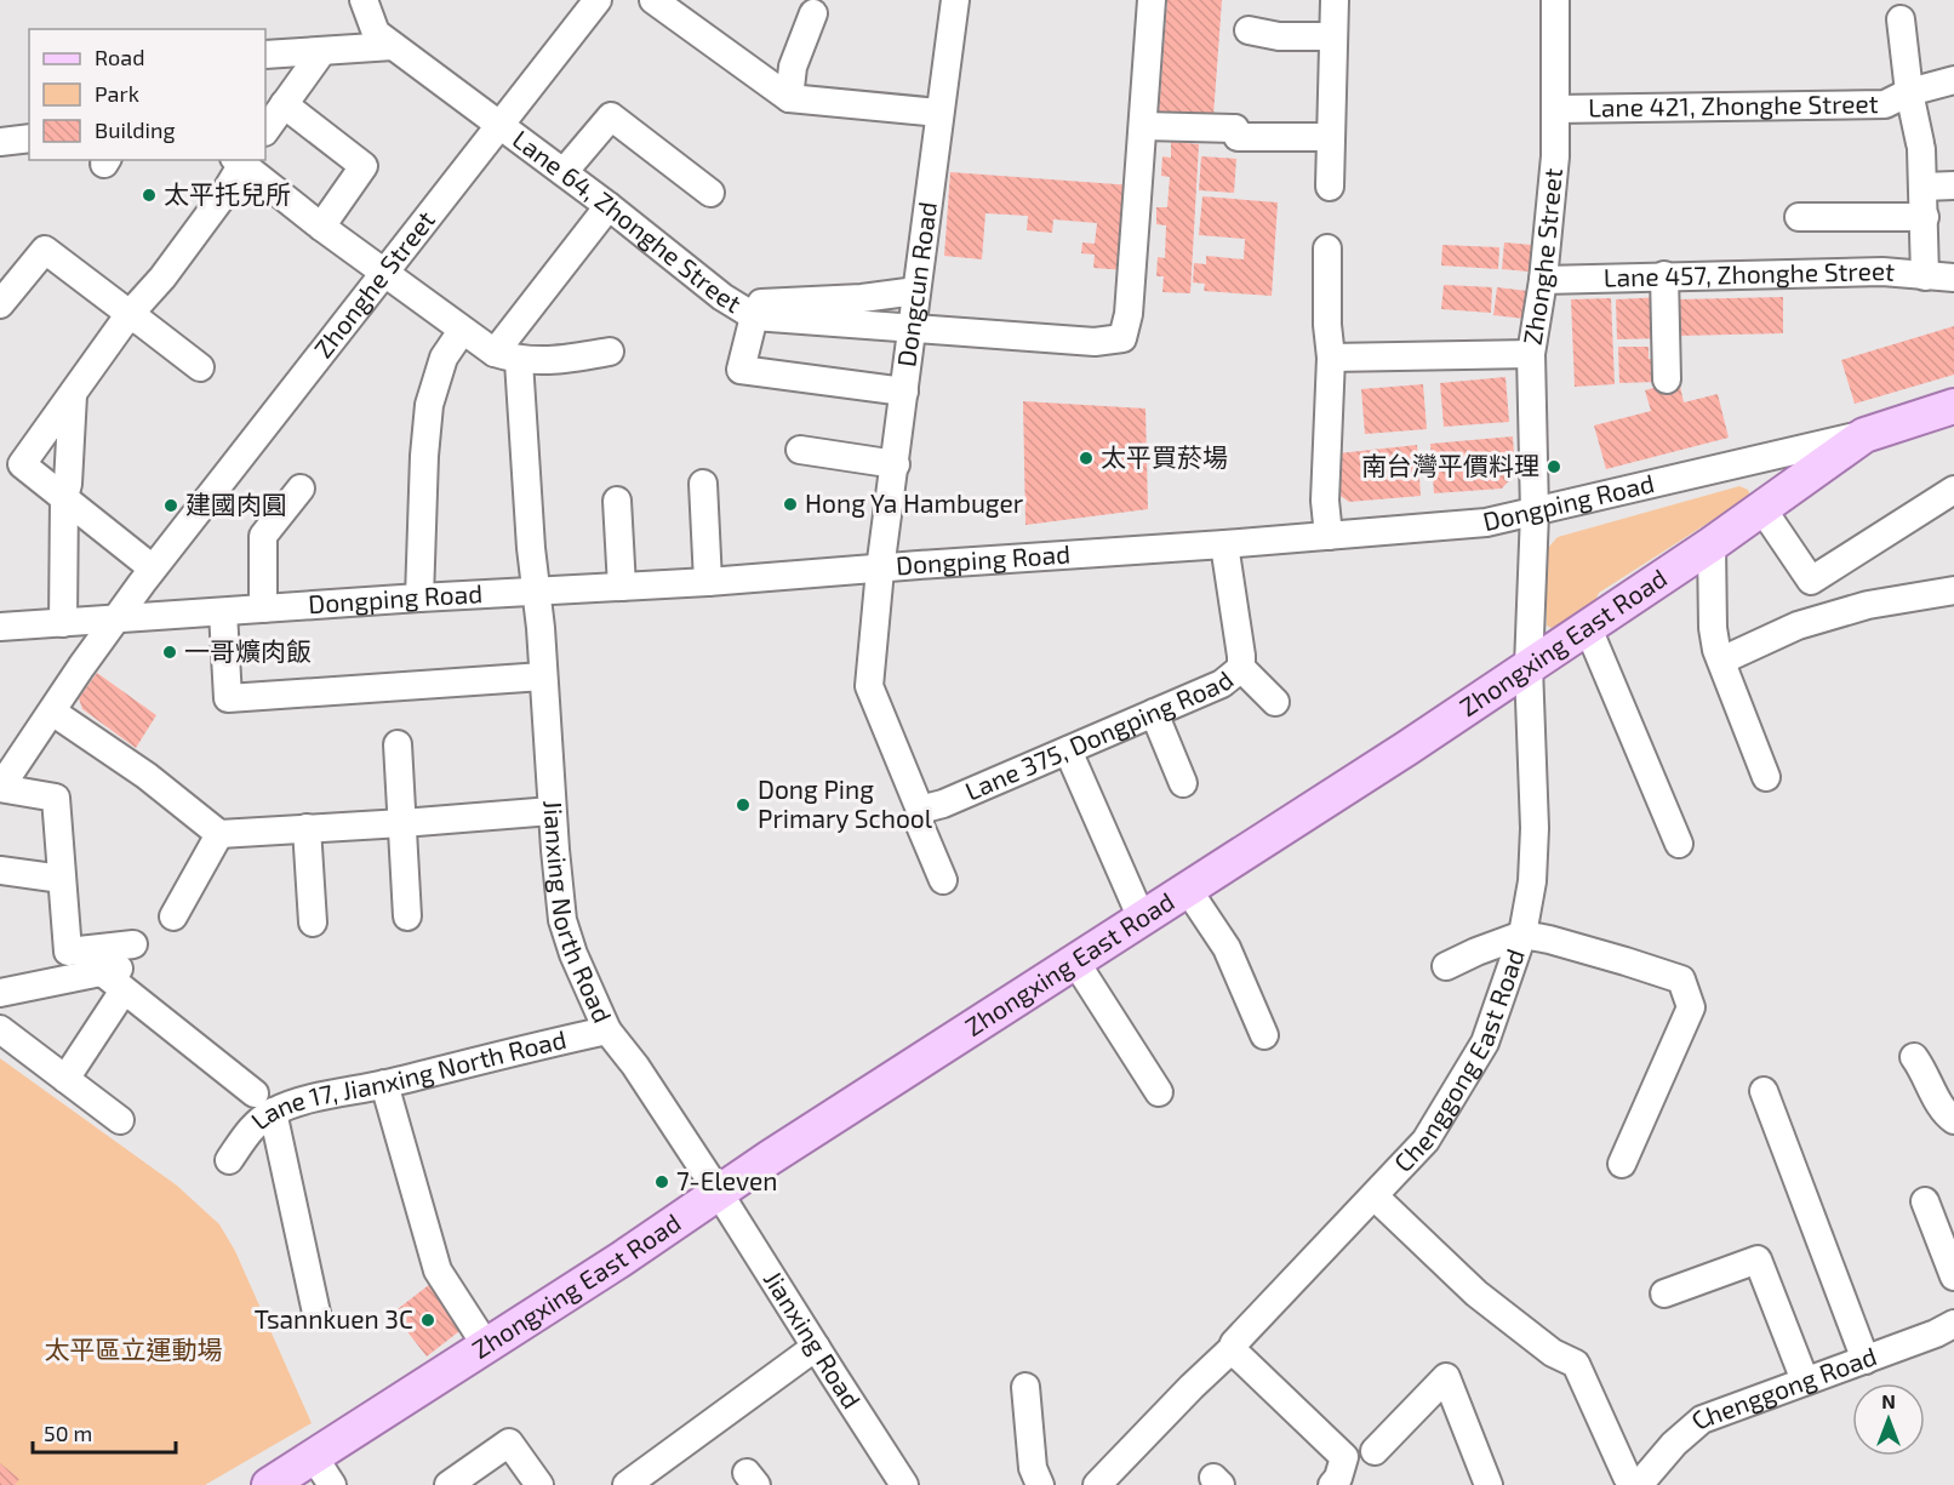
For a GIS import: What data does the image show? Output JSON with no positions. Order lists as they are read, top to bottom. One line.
{"streets":{"main road":["Dongping Road","Zhongxing East Road"],"street":["Lane 421, Zhonghe Street","Lane 64, Zhonghe Street","Zhonghe Street","Lane 457, Zhonghe Street","Dongcun Road","Lane 375, Dongping Road","Jianxing North Road","Chenggong East Road","Lane 17, Jianxing North Road","Jianxing Road","Chenggong Road"]},"crossings":[["Lane 421, Zhonghe Street","Zhonghe Street"],["Lane 64, Zhonghe Street","Zhonghe Street"],["Lane 64, Zhonghe Street","Dongcun Road"],["Zhonghe Street","Lane 457, Zhonghe Street"],["Zhonghe Street","Dongping Road"],["Zhonghe Street","Chenggong East Road"],["Dongcun Road","Dongping Road"],["Dongping Road","Zhongxing East Road"],["Dongping Road","Lane 375, Dongping Road"],["Dongping Road","Jianxing North Road"],["Dongping Road","Chenggong East Road"],["Zhongxing East Road","Jianxing North Road"],["Zhongxing East Road","Chenggong East Road"],["Zhongxing East Road","Jianxing Road"],["Jianxing North Road","Lane 17, Jianxing North Road"],["Jianxing North Road","Jianxing Road"]],"parks":["太平區立運動場"],"places":["太平托兒所","太平買菸場","南台灣平價料理","Hong Ya Hambuger","建國肉圓","一哥爌肉飯","Dong Ping Primary School","7-Eleven","Tsannkuen 3C"],"legend":["Road","Park","Building"],"scale_bar":"50 m","north":"top"}
